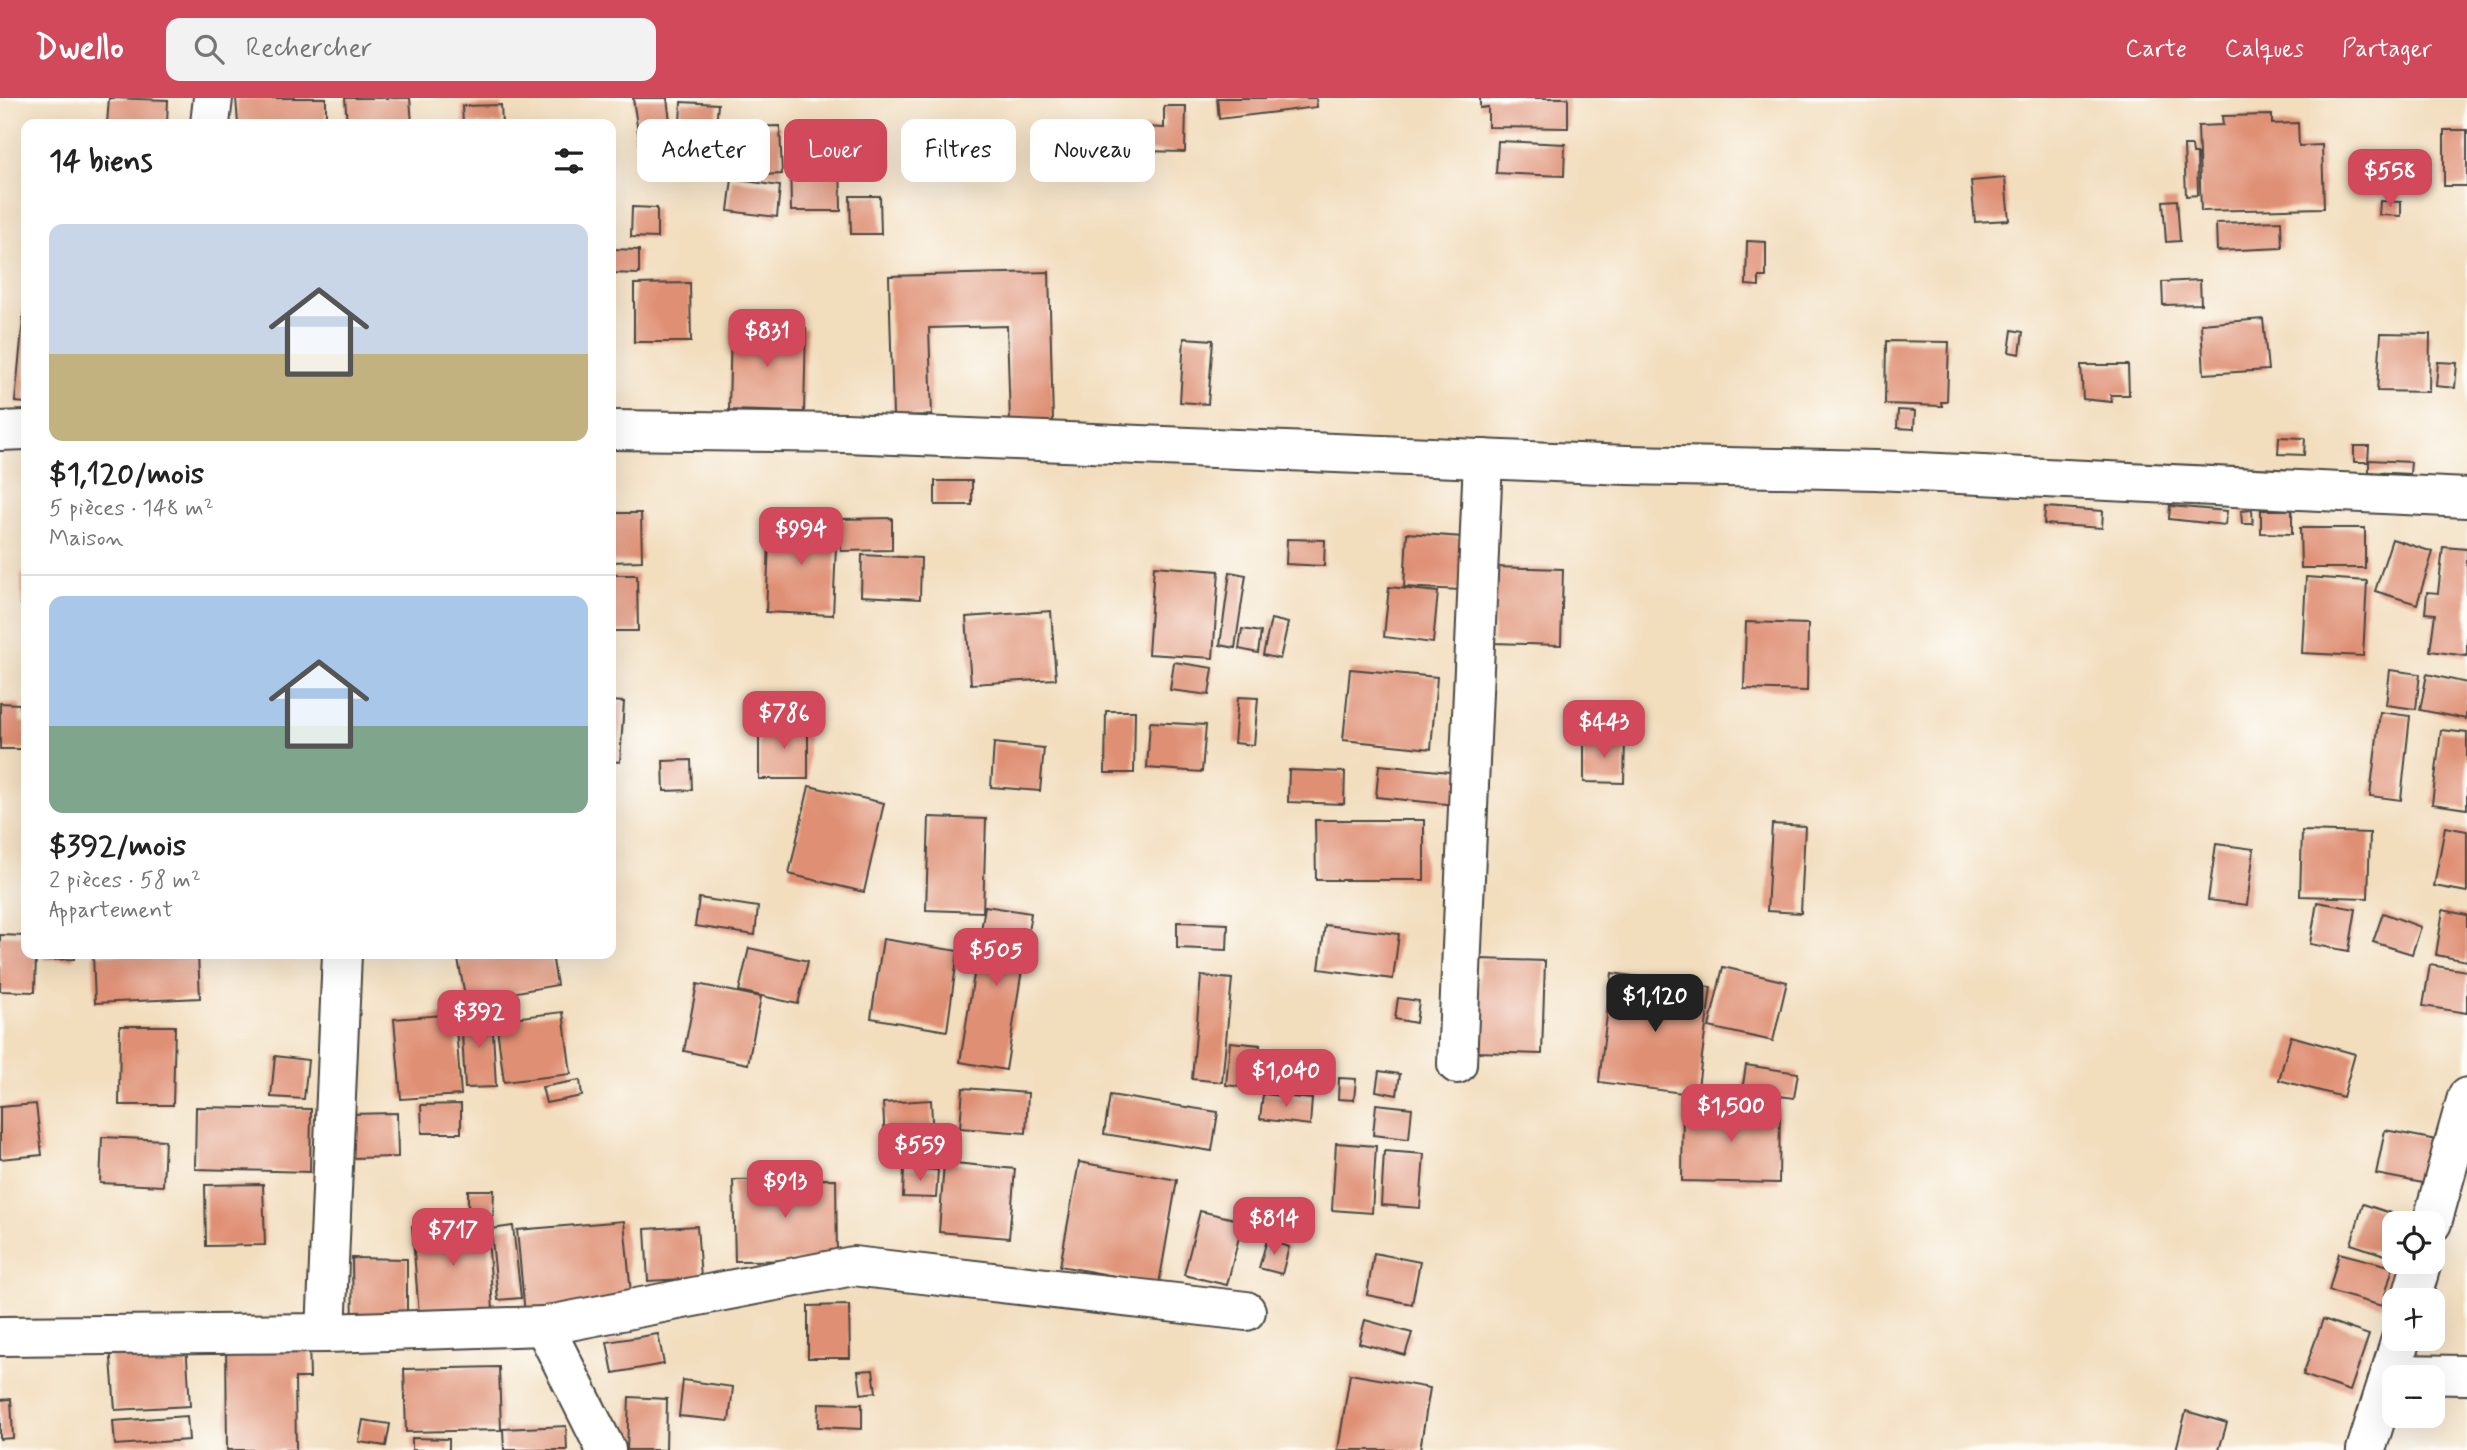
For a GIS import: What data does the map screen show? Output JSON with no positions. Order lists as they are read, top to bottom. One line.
{"page":{"header":"Dwello","search":"Rechercher","nav":["Carte","Calques","Partager"],"chip":["Acheter","Louer","Filtres","Nouveau"],"heading":"14 biens","price":["$558","$831","$994","$786","$443","$505","$1,120","$392","$1,040","$1,500","$559","$913","$814","$717"],"list":[{"name":"$1,120/mois","note":"5 pièces · 148 m² · Maison"},{"name":"$392/mois","note":"2 pièces · 58 m² · Appartement"}],"map_buttons":["+","−"]}}
